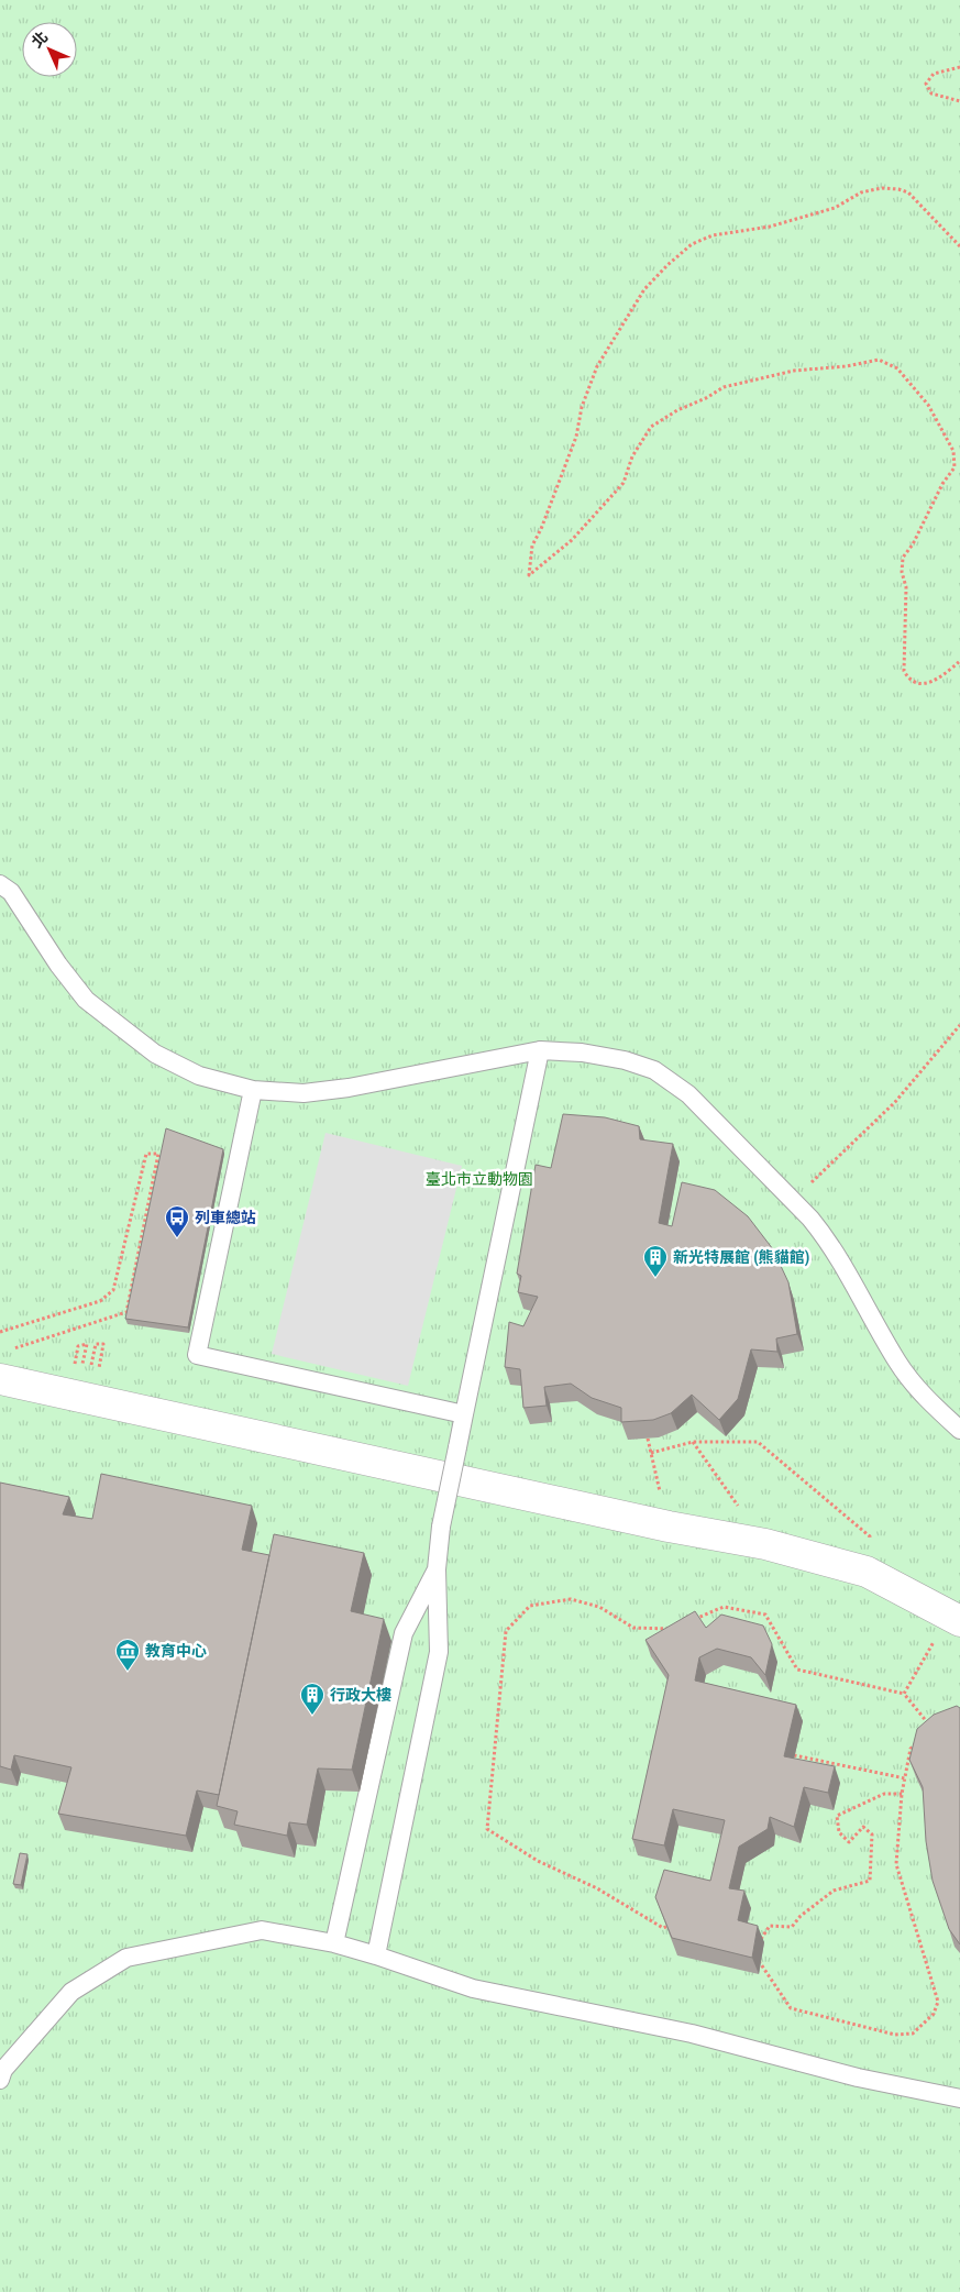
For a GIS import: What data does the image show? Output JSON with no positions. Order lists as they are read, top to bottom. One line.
{"parks":["臺北市立動物園"],"places":{"bus stop":["列車總站"],"building":["新光特展館 (熊貓館)","行政大樓"],"museum":["教育中心"]},"north":"top left"}
